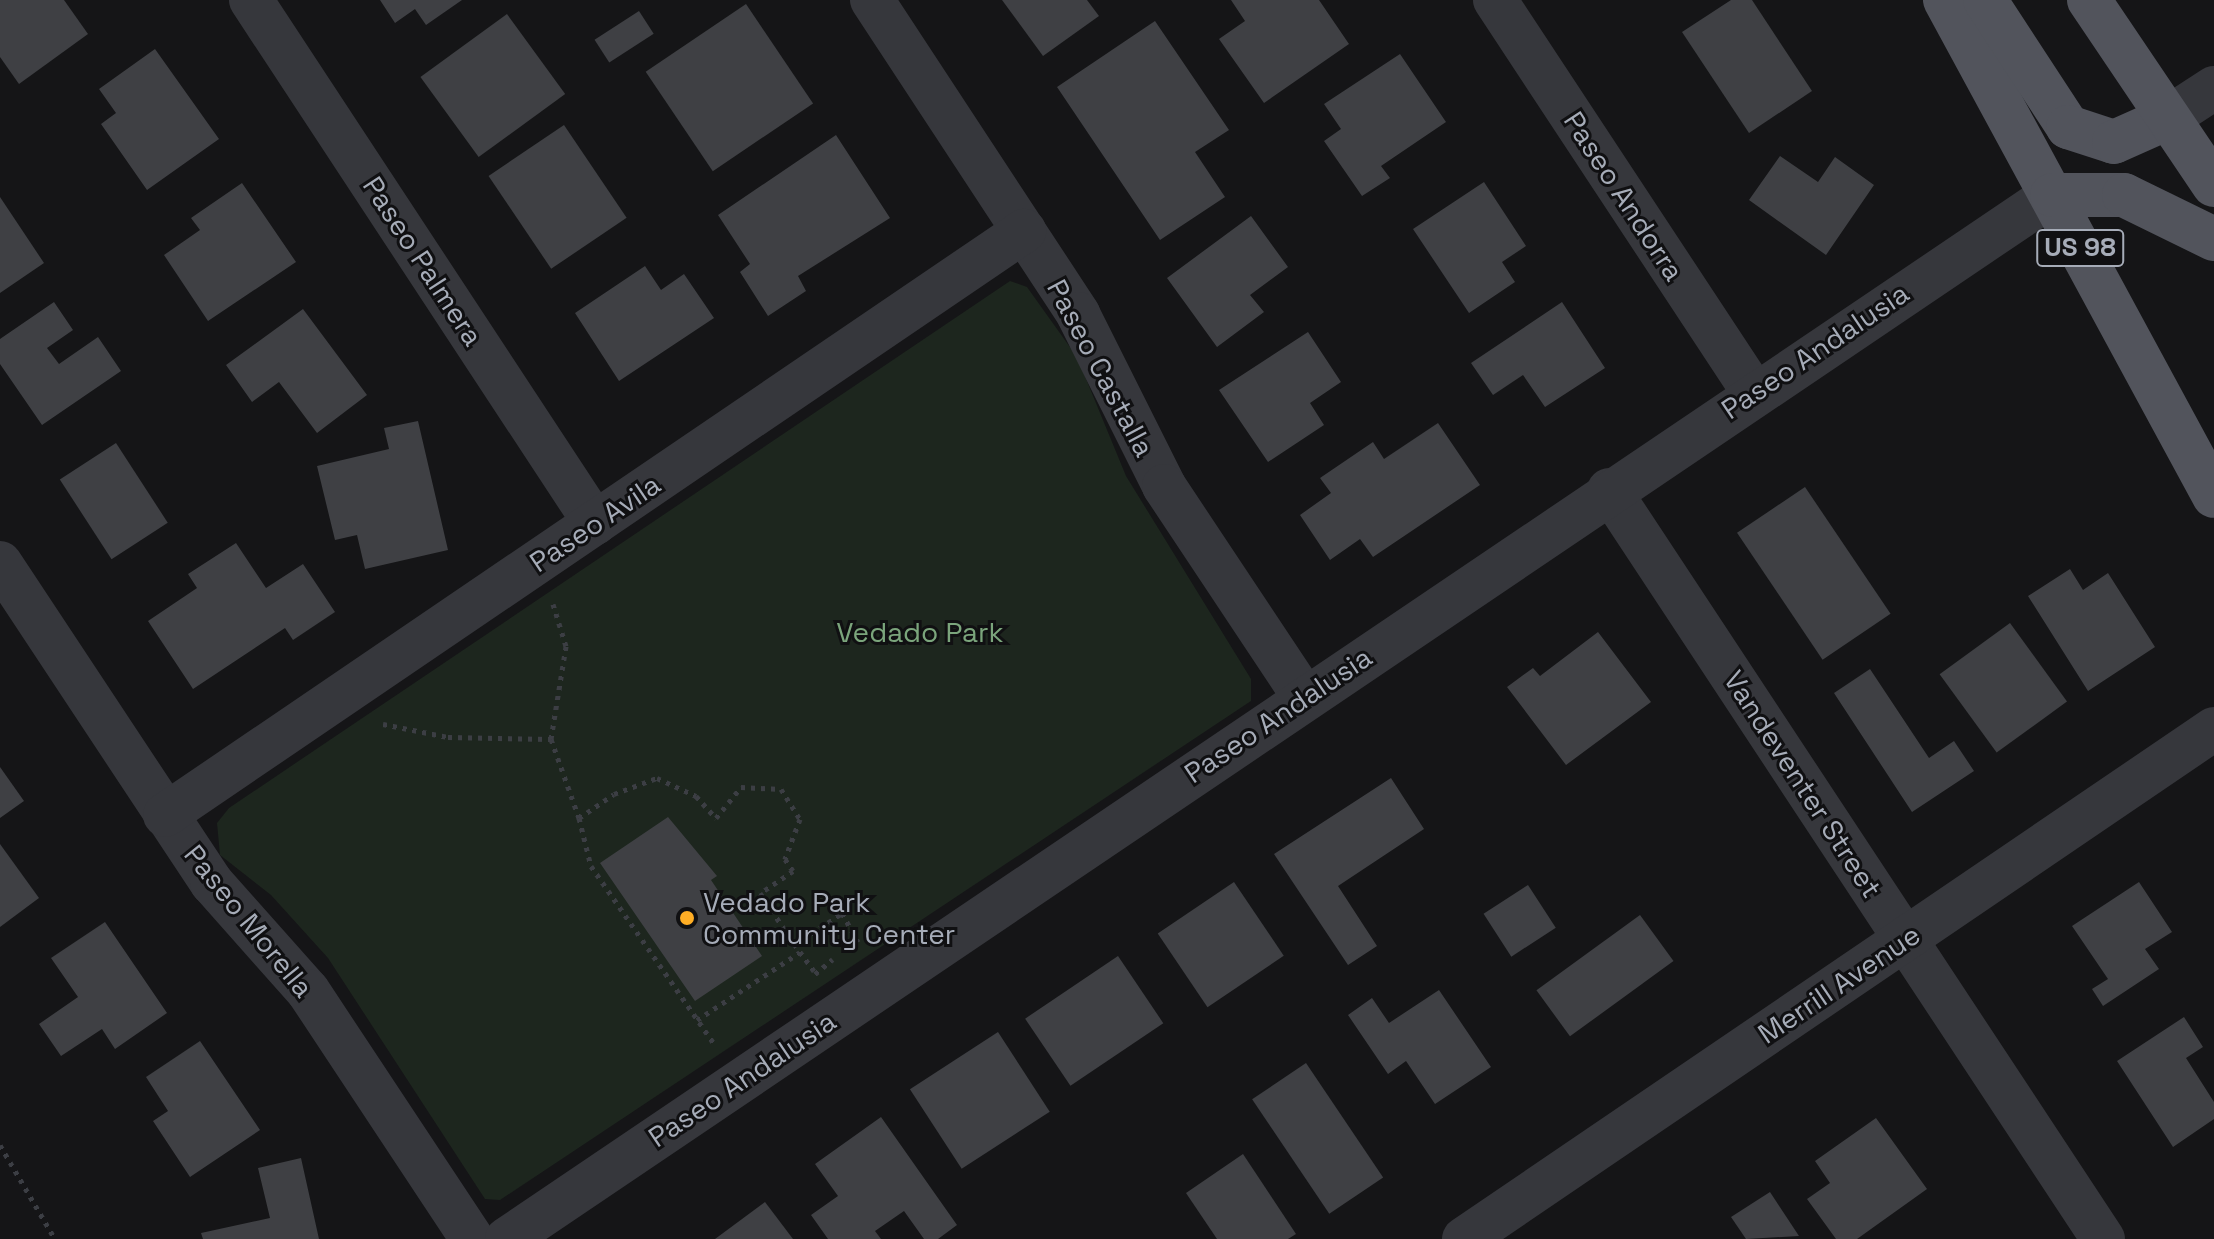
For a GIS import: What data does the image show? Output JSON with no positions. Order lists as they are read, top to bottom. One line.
{"streets":{"main road":["US 98"],"street":["Paseo Andorra","Paseo Palmera","Paseo Andalusia","Paseo Castalla","Paseo Avila","Vandeventer Street","Paseo Morella","Merrill Avenue"]},"crossings":[["Paseo Andorra","Paseo Andalusia"],["US 98","Paseo Andalusia"],["Paseo Palmera","Paseo Avila"],["Paseo Andalusia","Paseo Castalla"],["Paseo Andalusia","Vandeventer Street"],["Paseo Castalla","Paseo Avila"],["Paseo Avila","Paseo Morella"],["Vandeventer Street","Merrill Avenue"]],"parks":["Vedado Park"],"places":["Vedado Park Community Center"]}
